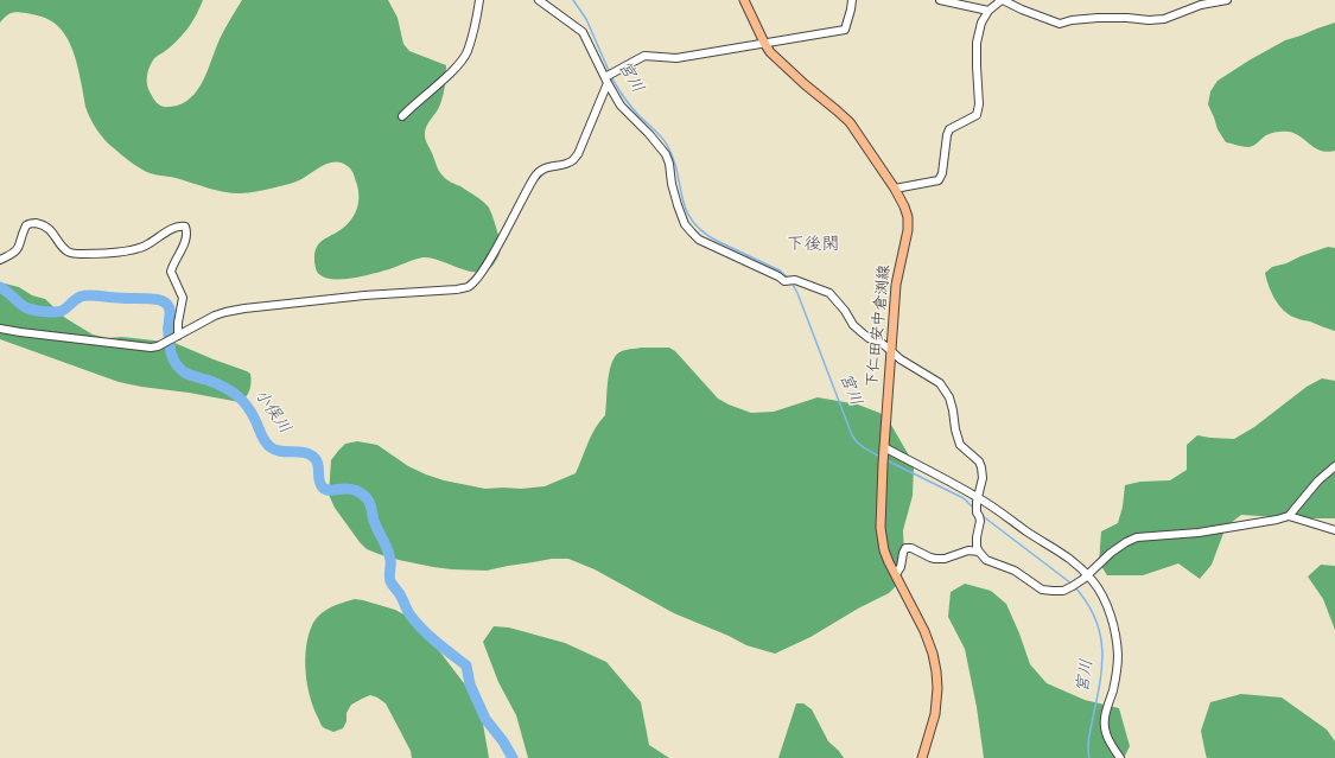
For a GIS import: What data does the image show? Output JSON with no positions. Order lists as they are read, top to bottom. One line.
{"streets":{"main road":["下仁田安中倉渕線"]},"districts":["下後閑"],"water":["宮川","小俣川"]}
